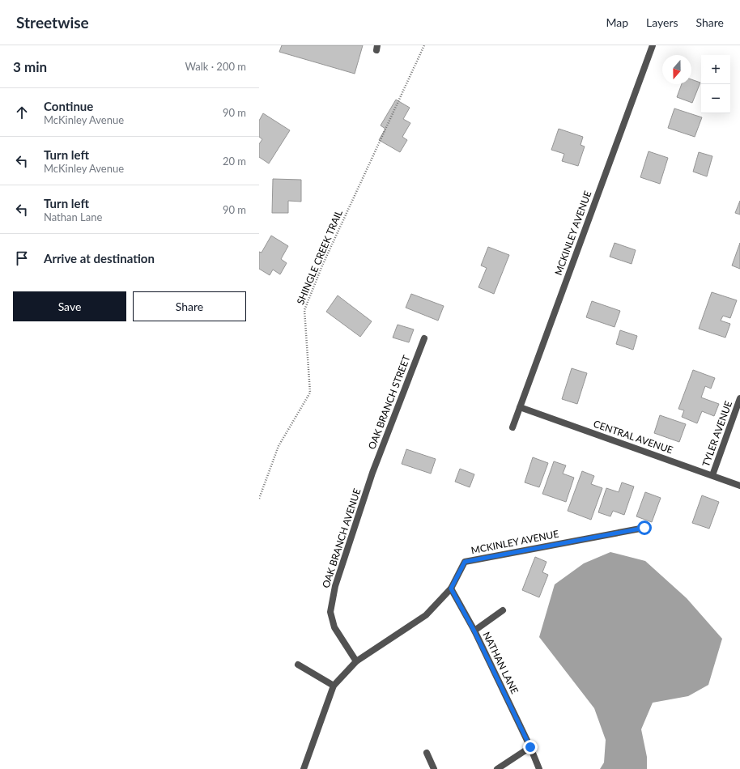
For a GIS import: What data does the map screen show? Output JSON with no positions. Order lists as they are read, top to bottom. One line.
{"streets":{"street":["MCKINLEY AVENUE","OAK BRANCH STREET","TYLER AVENUE","CENTRAL AVENUE","OAK BRANCH AVENUE","NATHAN LANE"],"path":["SHINGLE CREEK TRAIL"]},"crossings":[["MCKINLEY AVENUE","CENTRAL AVENUE"],["MCKINLEY AVENUE","OAK BRANCH AVENUE"],["MCKINLEY AVENUE","NATHAN LANE"],["OAK BRANCH STREET","OAK BRANCH AVENUE"],["TYLER AVENUE","CENTRAL AVENUE"]],"north":"bottom","page":{"header":"Streetwise","nav":["Map","Layers","Share"],"heading":["3 min","Walk · 200 m"],"map_buttons":["+","−"],"list":[["Continue","McKinley Avenue","90 m"],["Turn left","McKinley Avenue","20 m"],["Turn left","Nathan Lane","90 m"],"Arrive at destination"],"buttons":["Save","Share"]}}
